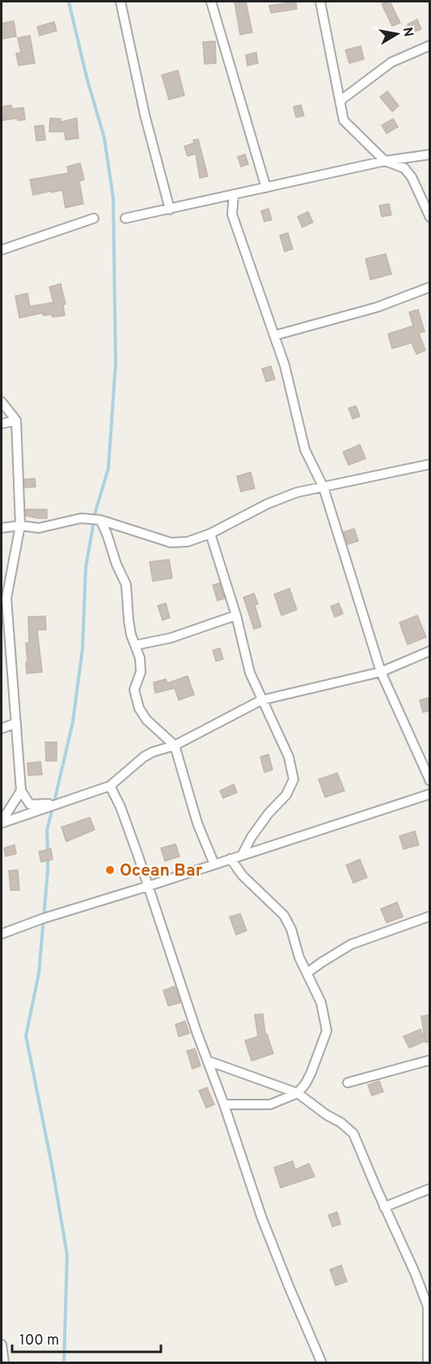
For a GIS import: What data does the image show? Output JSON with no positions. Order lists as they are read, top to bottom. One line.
{"places":["Ocean Bar"],"scale_bar":"100 m","north":"right"}
